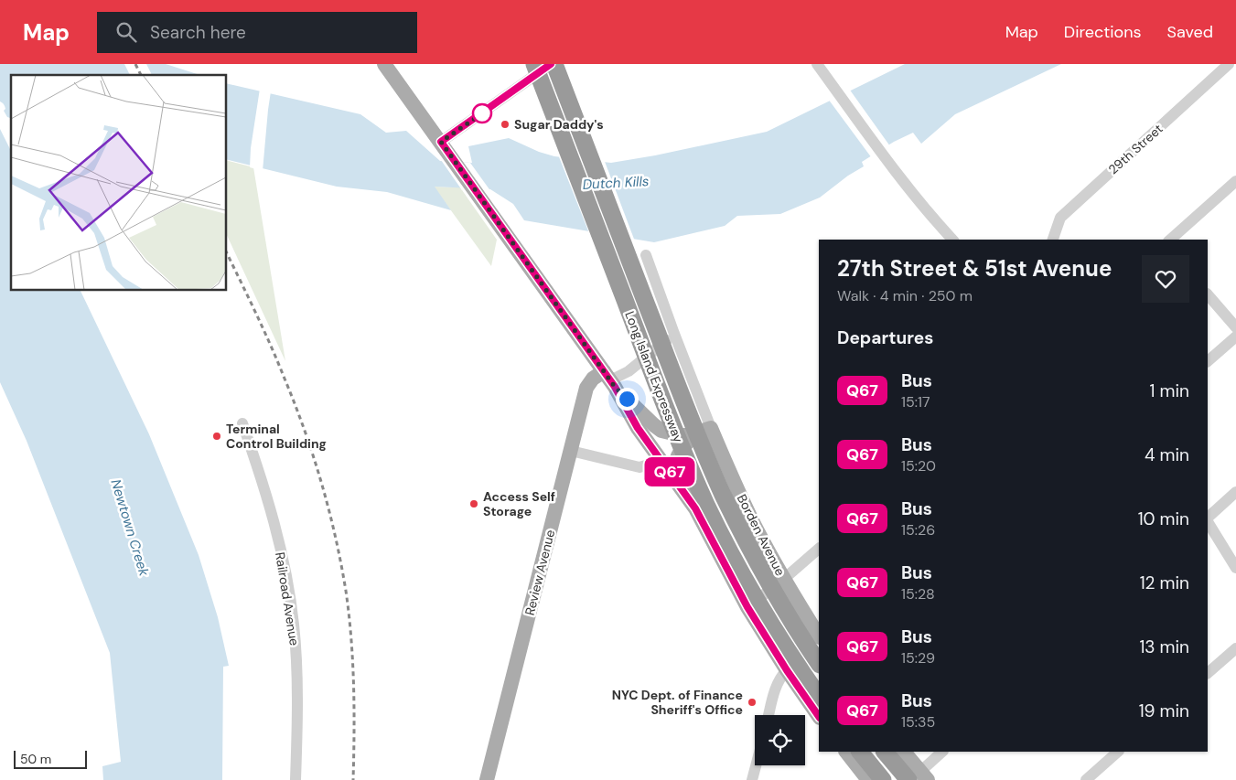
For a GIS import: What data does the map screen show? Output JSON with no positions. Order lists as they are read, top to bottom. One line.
{"streets":{"highway":["Long Island Expressway"],"main road":["Borden Avenue","Review Avenue"],"street":["29th Street","Railroad Avenue"]},"crossings":[["Borden Avenue","Review Avenue"]],"water":["Dutch Kills","Newtown Creek"],"places":["Sugar Daddy's","Terminal Control Building","Access Self Storage","NYC Dept. of Finance Sheriff's Office"],"lines":["bus line Q67"],"scale_bar":"50 m","page":{"header":"Map","search":"Search here","nav":["Map","Directions","Saved"],"on_map":"Q67","heading":[["27th Street & 51st Avenue","Walk · 4 min · 250 m"],"Departures"],"list":[{"mark":"Q67","name":"Bus","note":"15:17","value":"1 min"},{"mark":"Q67","name":"Bus","note":"15:20","value":"4 min"},{"mark":"Q67","name":"Bus","note":"15:26","value":"10 min"},{"mark":"Q67","name":"Bus","note":"15:28","value":"12 min"},{"mark":"Q67","name":"Bus","note":"15:29","value":"13 min"},{"mark":"Q67","name":"Bus","note":"15:35","value":"19 min"}],"scale":"50 m"}}
